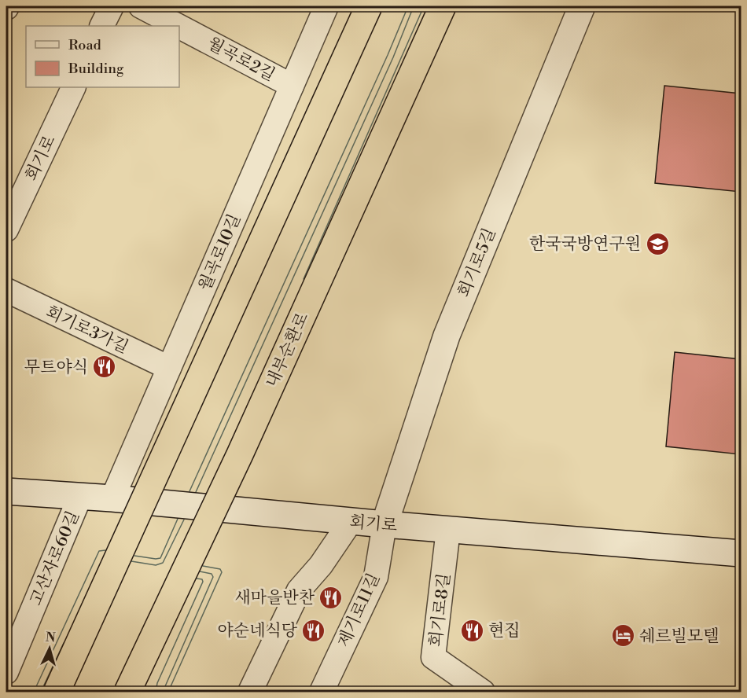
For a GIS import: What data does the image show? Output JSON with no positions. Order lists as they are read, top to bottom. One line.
{"streets":{"highway":["내부순환로"],"main road":["회기로","회기로5길"],"street":["월곡로2길","월곡로10길","회기로3가길","고산자로60길","제기로11길","회기로8길"]},"crossings":[["월곡로2길","월곡로10길"],["회기로","월곡로10길"],["회기로","회기로5길"],["회기로","고산자로60길"],["회기로","제기로11길"],["회기로","회기로8길"],["월곡로10길","회기로3가길"],["회기로5길","제기로11길"]],"places":{"school or university":["한국국방연구원"],"restaurant":["무트야식","새마을반찬","야순네식당","현집"],"hotel":["쉐르빌모텔"]},"legend":["Road","Building"],"north":"top"}
